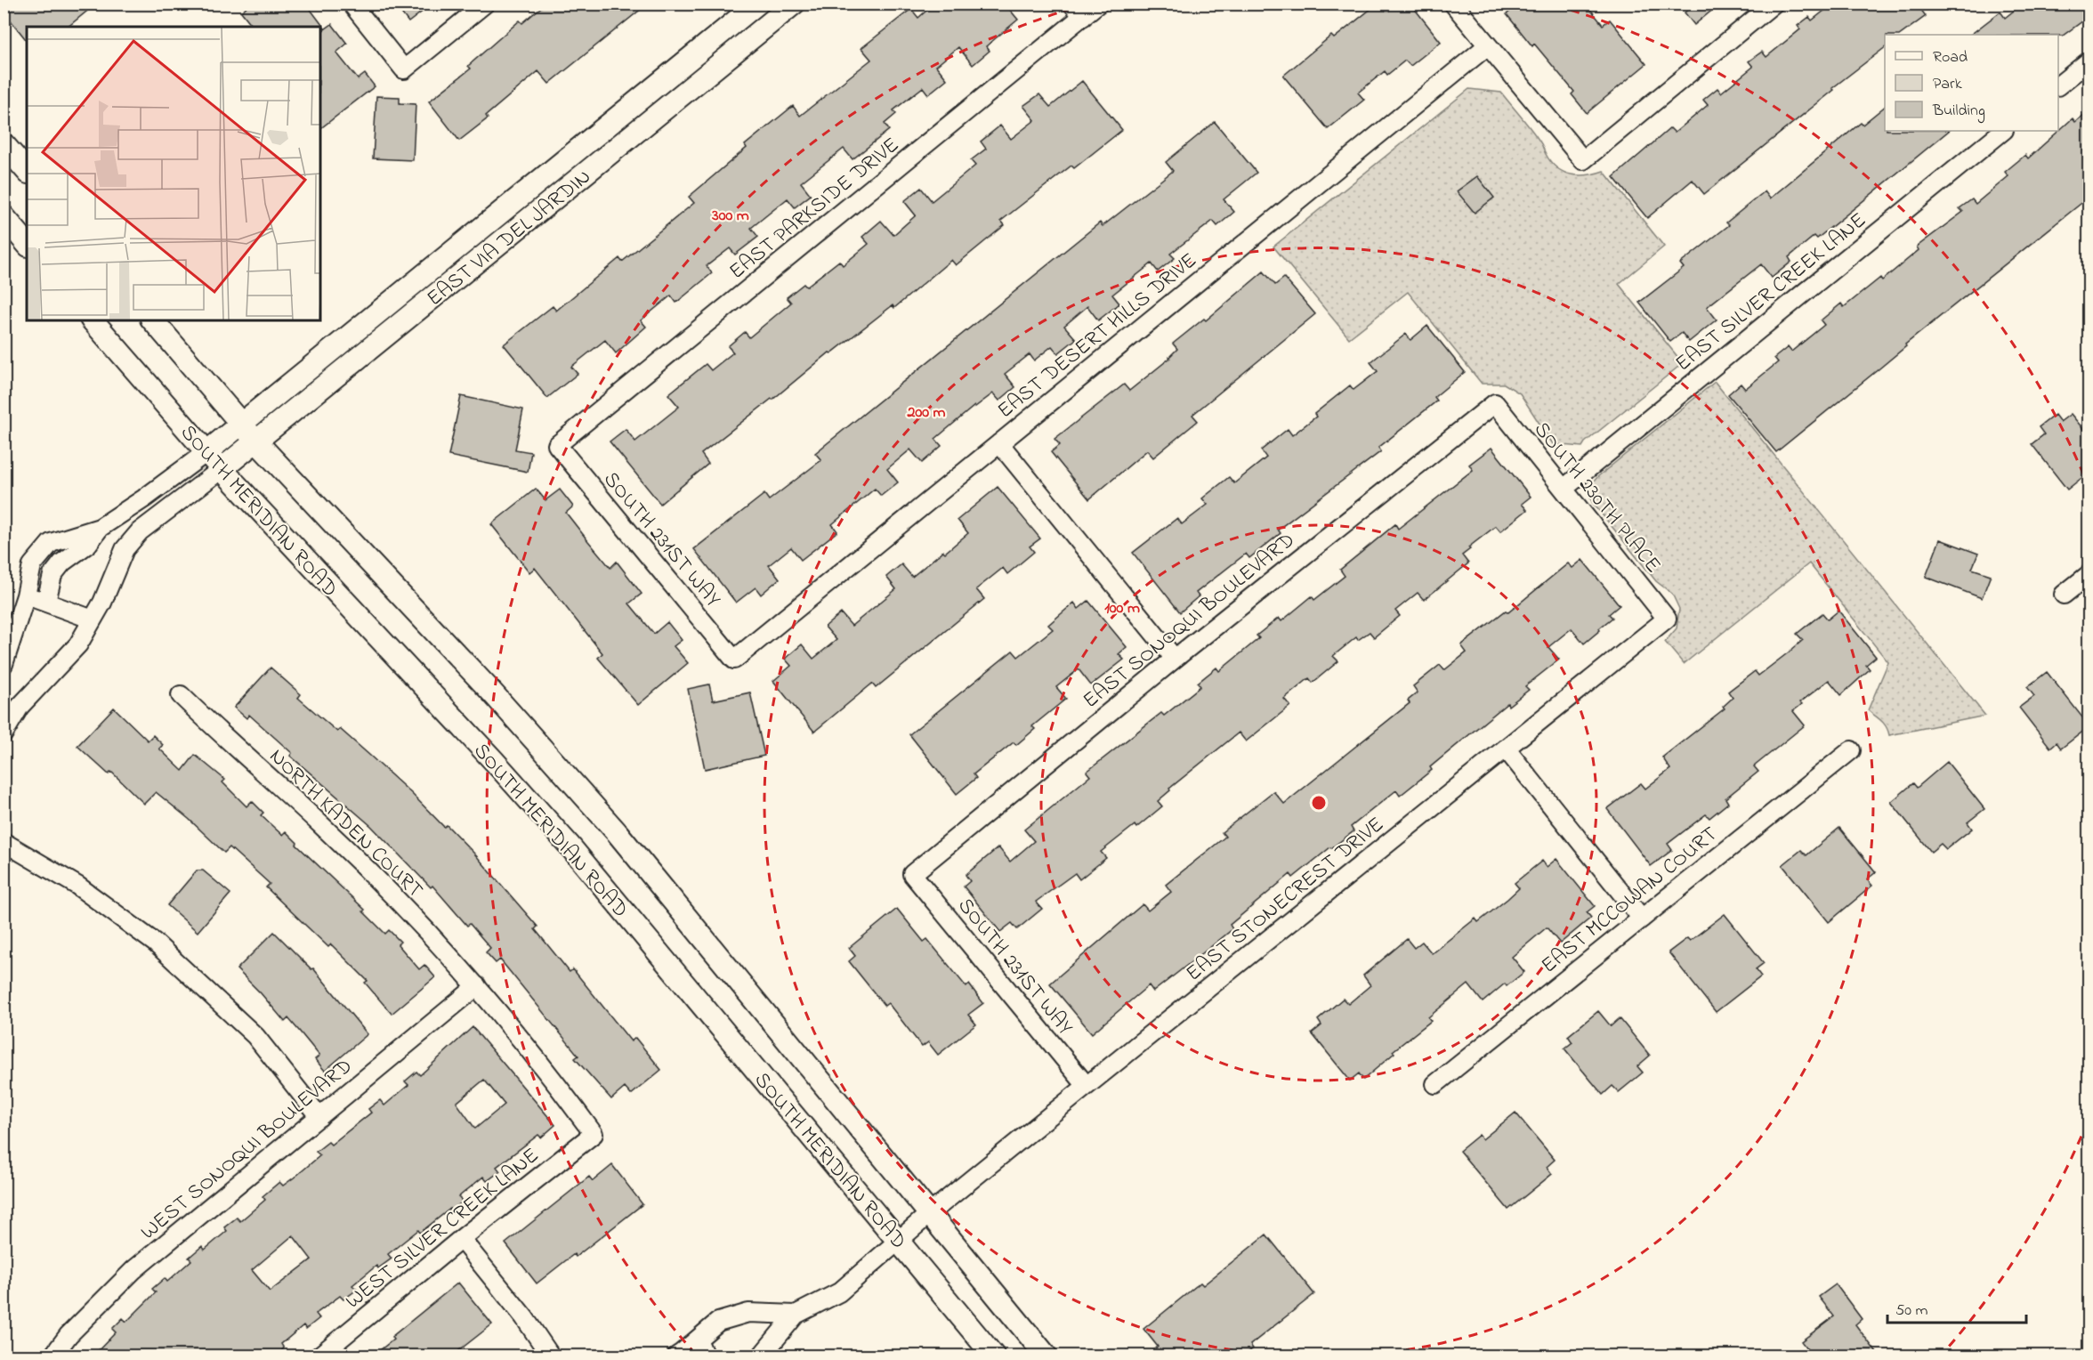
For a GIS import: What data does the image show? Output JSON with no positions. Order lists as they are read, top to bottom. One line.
{"streets":{"street":["EAST PARKSIDE DRIVE","EAST VIA DEL JARDIN","EAST SILVER CREEK LANE","EAST DESERT HILLS DRIVE","SOUTH 230TH PLACE","SOUTH MERIDIAN ROAD","SOUTH 231ST WAY","EAST SONOQUI BOULEVARD","NORTH KADEN COURT","EAST STONECREST DRIVE","EAST MCCOWAN COURT","WEST SONOQUI BOULEVARD","WEST SILVER CREEK LANE"]},"crossings":[["EAST PARKSIDE DRIVE","SOUTH 231ST WAY"],["EAST VIA DEL JARDIN","SOUTH MERIDIAN ROAD"],["EAST SILVER CREEK LANE","SOUTH 230TH PLACE"],["EAST DESERT HILLS DRIVE","SOUTH 231ST WAY"],["SOUTH 230TH PLACE","EAST SONOQUI BOULEVARD"],["SOUTH 230TH PLACE","EAST STONECREST DRIVE"],["SOUTH MERIDIAN ROAD","EAST STONECREST DRIVE"],["SOUTH 231ST WAY","EAST SONOQUI BOULEVARD"],["SOUTH 231ST WAY","EAST STONECREST DRIVE"],["NORTH KADEN COURT","WEST SONOQUI BOULEVARD"],["NORTH KADEN COURT","WEST SILVER CREEK LANE"]],"legend":["Road","Park","Building"],"scale_bar":"50 m","rings":["300 m","200 m","100 m"]}
